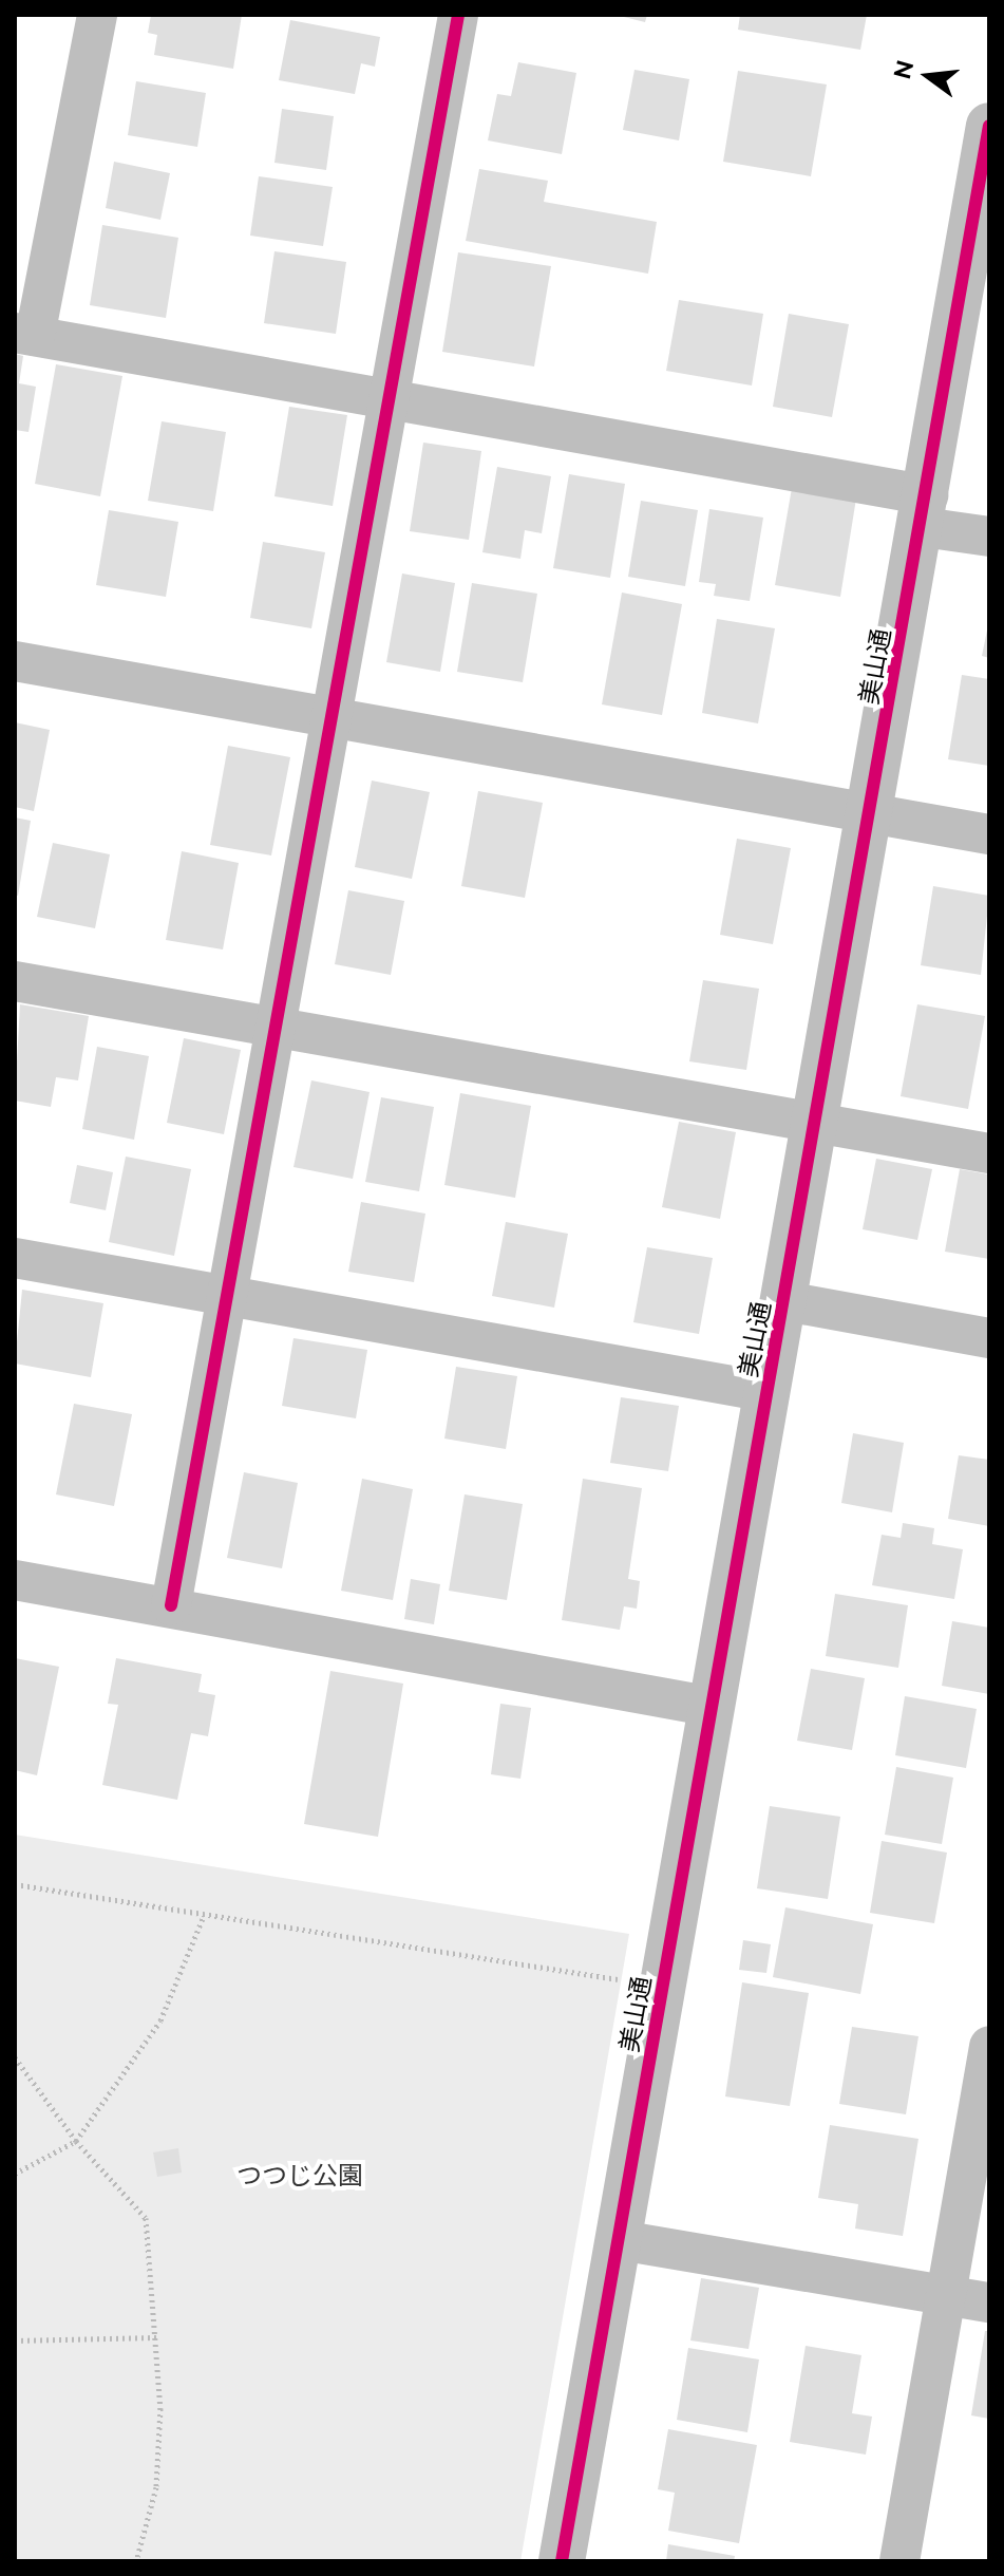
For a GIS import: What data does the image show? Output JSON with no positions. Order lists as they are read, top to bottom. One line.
{"streets":{"street":["美山通"]},"parks":["つつじ公園"],"north":"left"}
